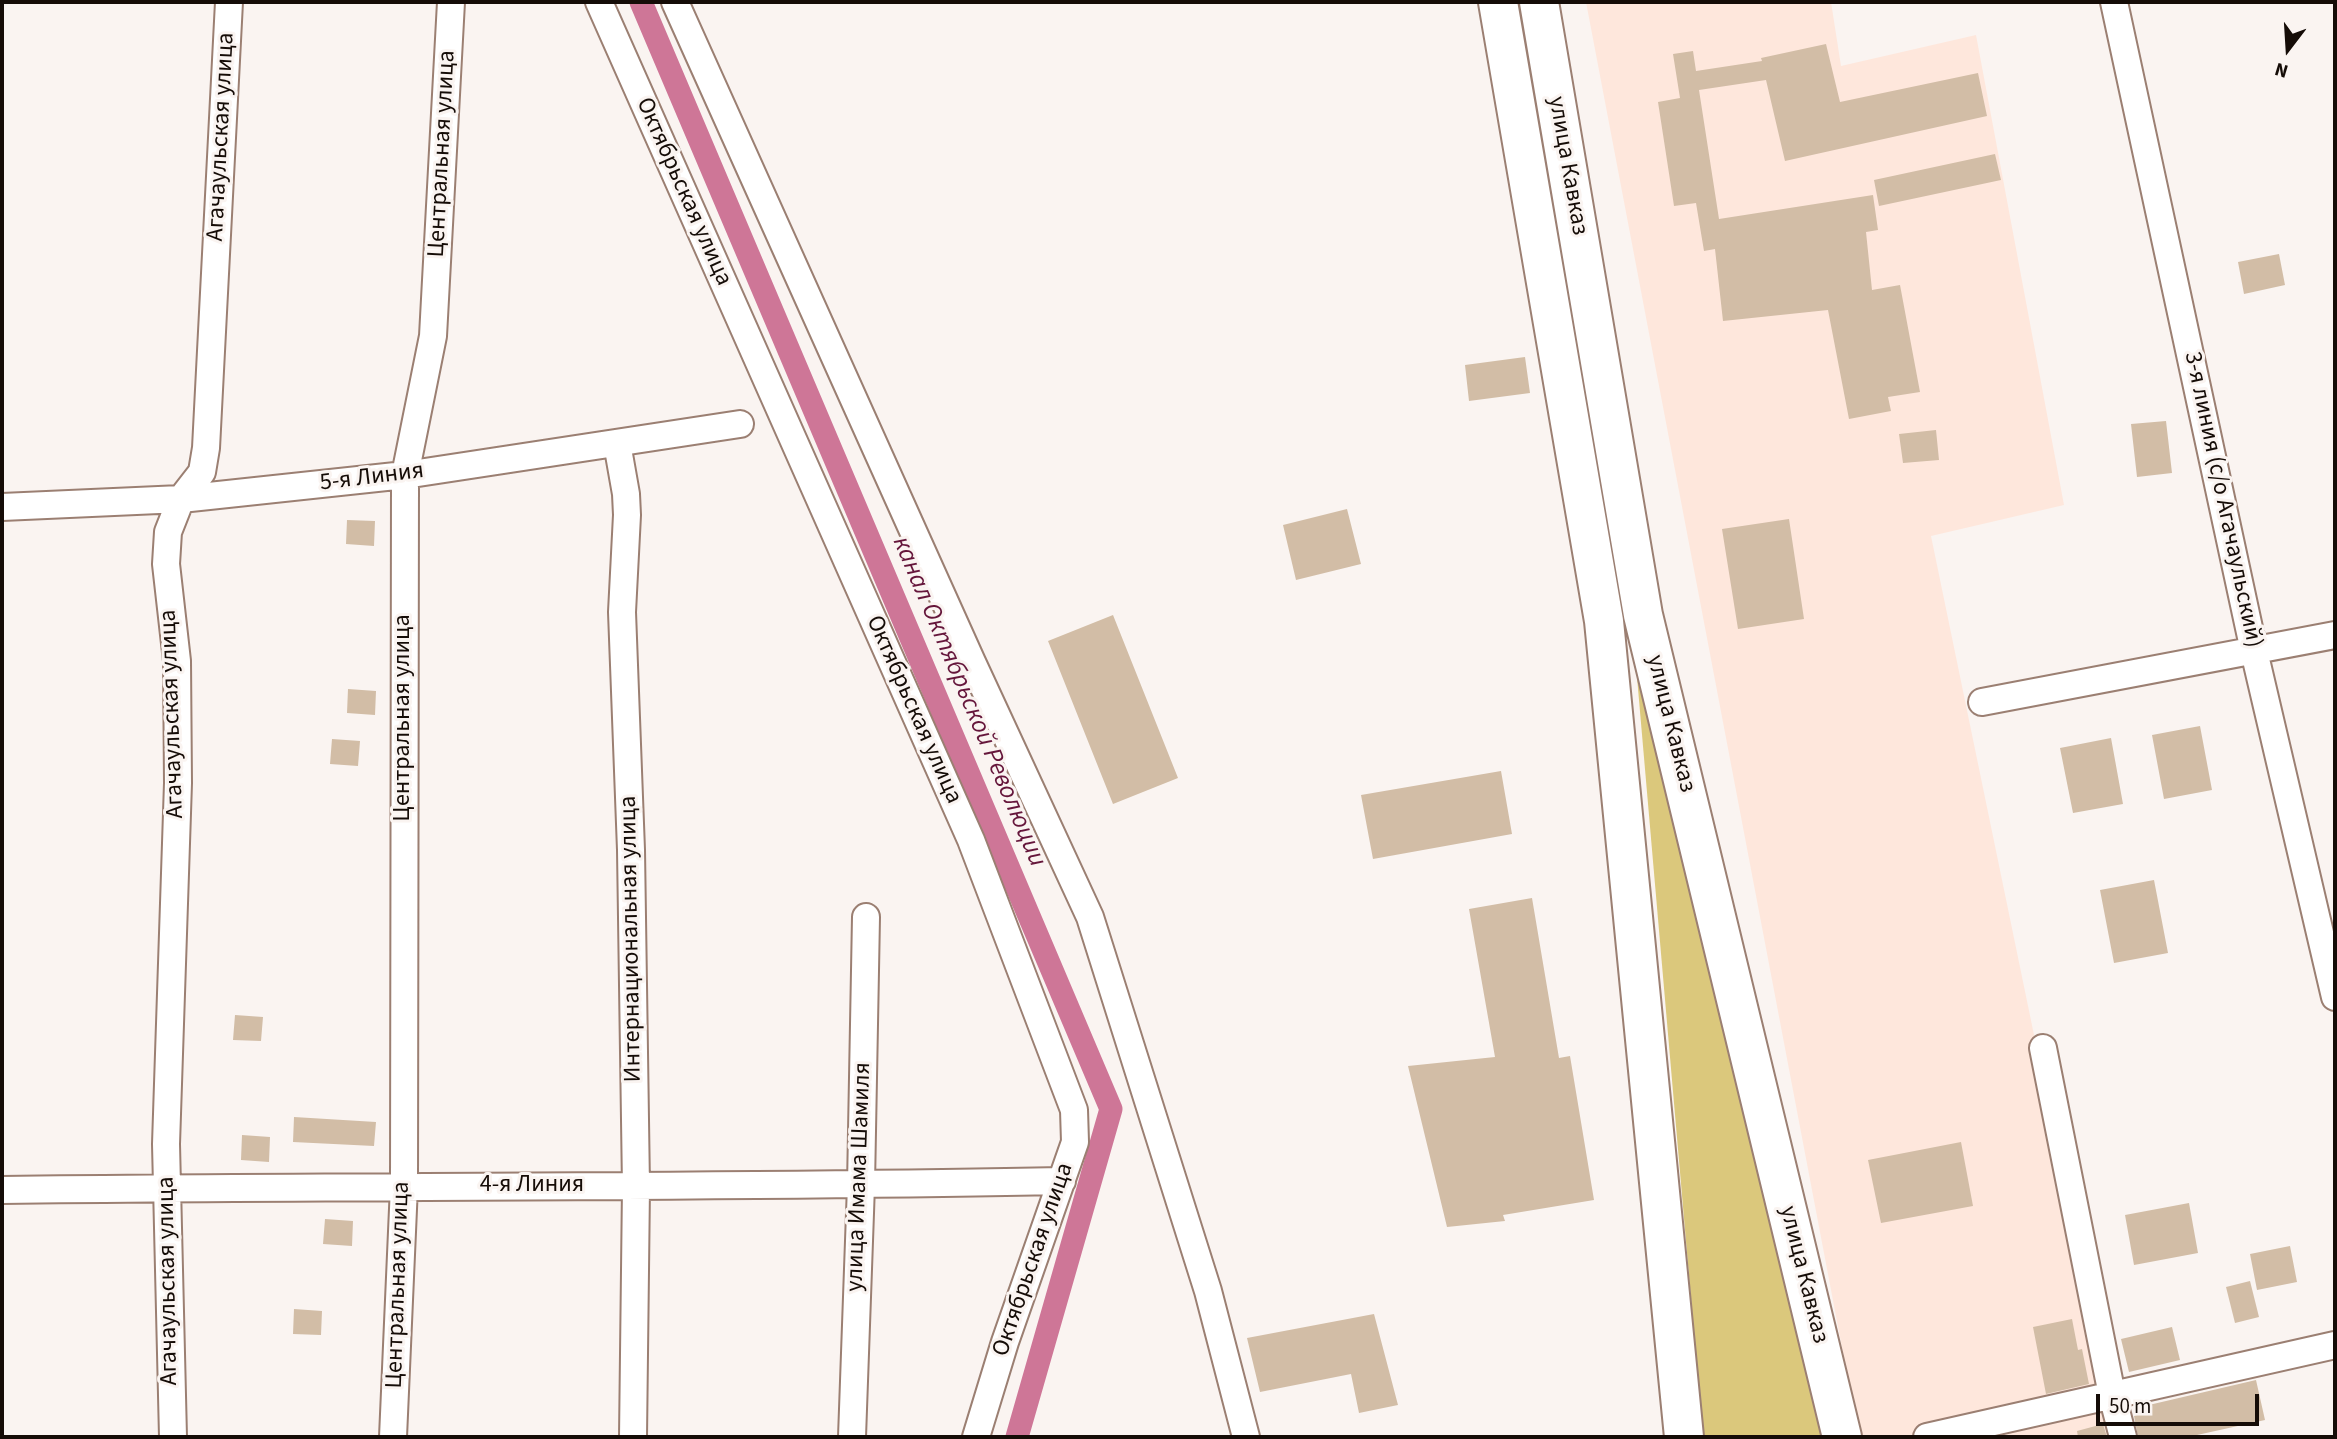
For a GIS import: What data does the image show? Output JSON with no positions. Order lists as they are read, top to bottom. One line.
{"streets":{"highway":["улица Кавказ"],"street":["Агачаульская улица","Центральная улица","Октябрьская улица","5-я Линия","3-я линия (с/о Агачаульский)","Интернациональная улица","улица Имама Шамиля","4-я Линия"]},"crossings":[["Агачаульская улица","5-я Линия"],["Агачаульская улица","4-я Линия"],["Центральная улица","5-я Линия"],["Центральная улица","4-я Линия"],["Октябрьская улица","4-я Линия"],["5-я Линия","Интернациональная улица"],["Интернациональная улица","4-я Линия"],["улица Имама Шамиля","4-я Линия"]],"water":["канал Октябрьской Революции"],"scale_bar":"50 m","north":"bottom"}
